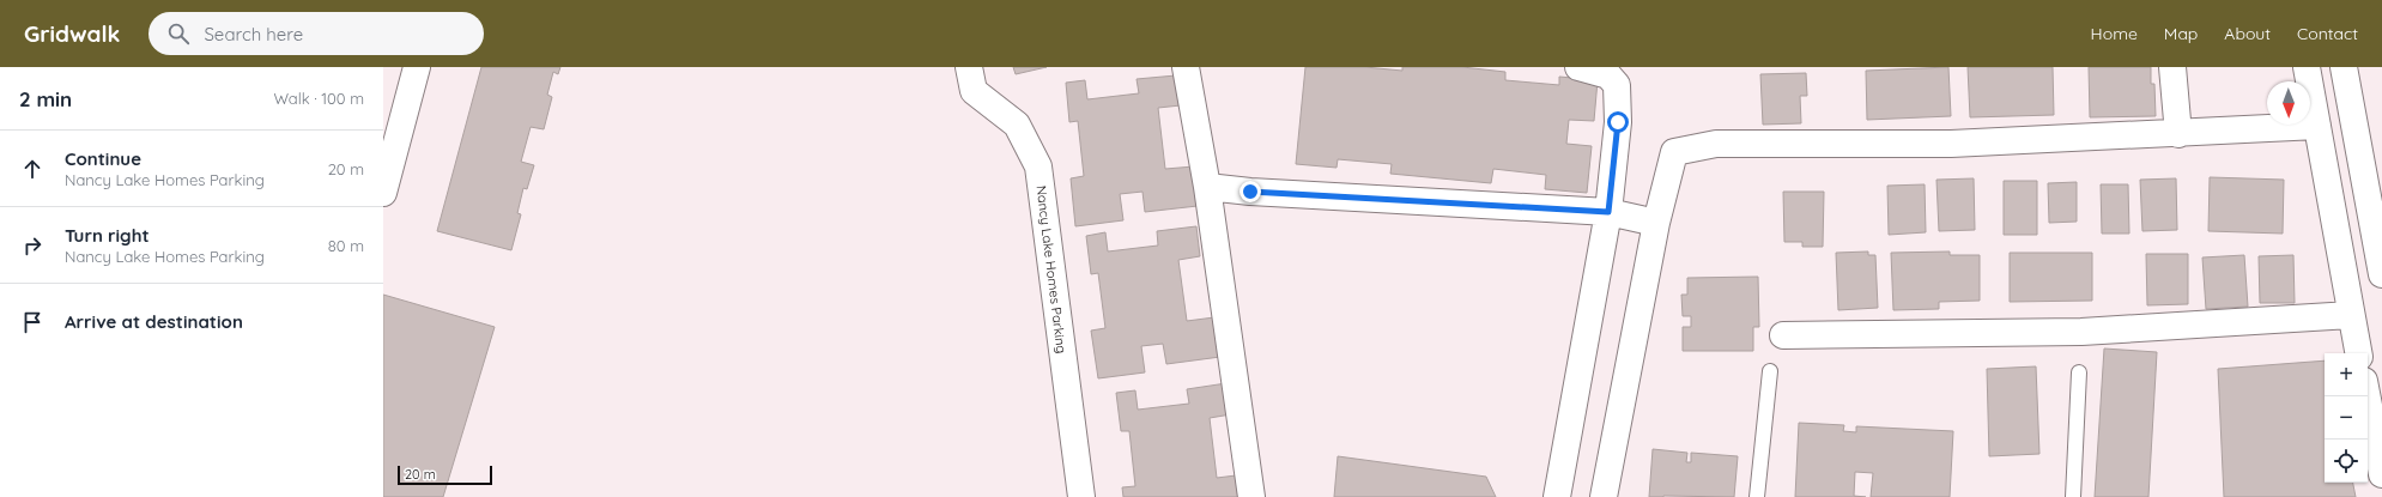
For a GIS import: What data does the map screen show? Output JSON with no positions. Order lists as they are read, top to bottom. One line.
{"streets":{"street":["Nancy Lake Homes Parking"]},"scale_bar":"20 m","north":"bottom","page":{"header":"Gridwalk","search":"Search here","nav":["Home","Map","About","Contact"],"heading":["2 min","Walk · 100 m"],"list":[["Continue","Nancy Lake Homes Parking","20 m"],["Turn right","Nancy Lake Homes Parking","80 m"],"Arrive at destination"],"map_buttons":["+","−"],"scale":"20 m"}}
